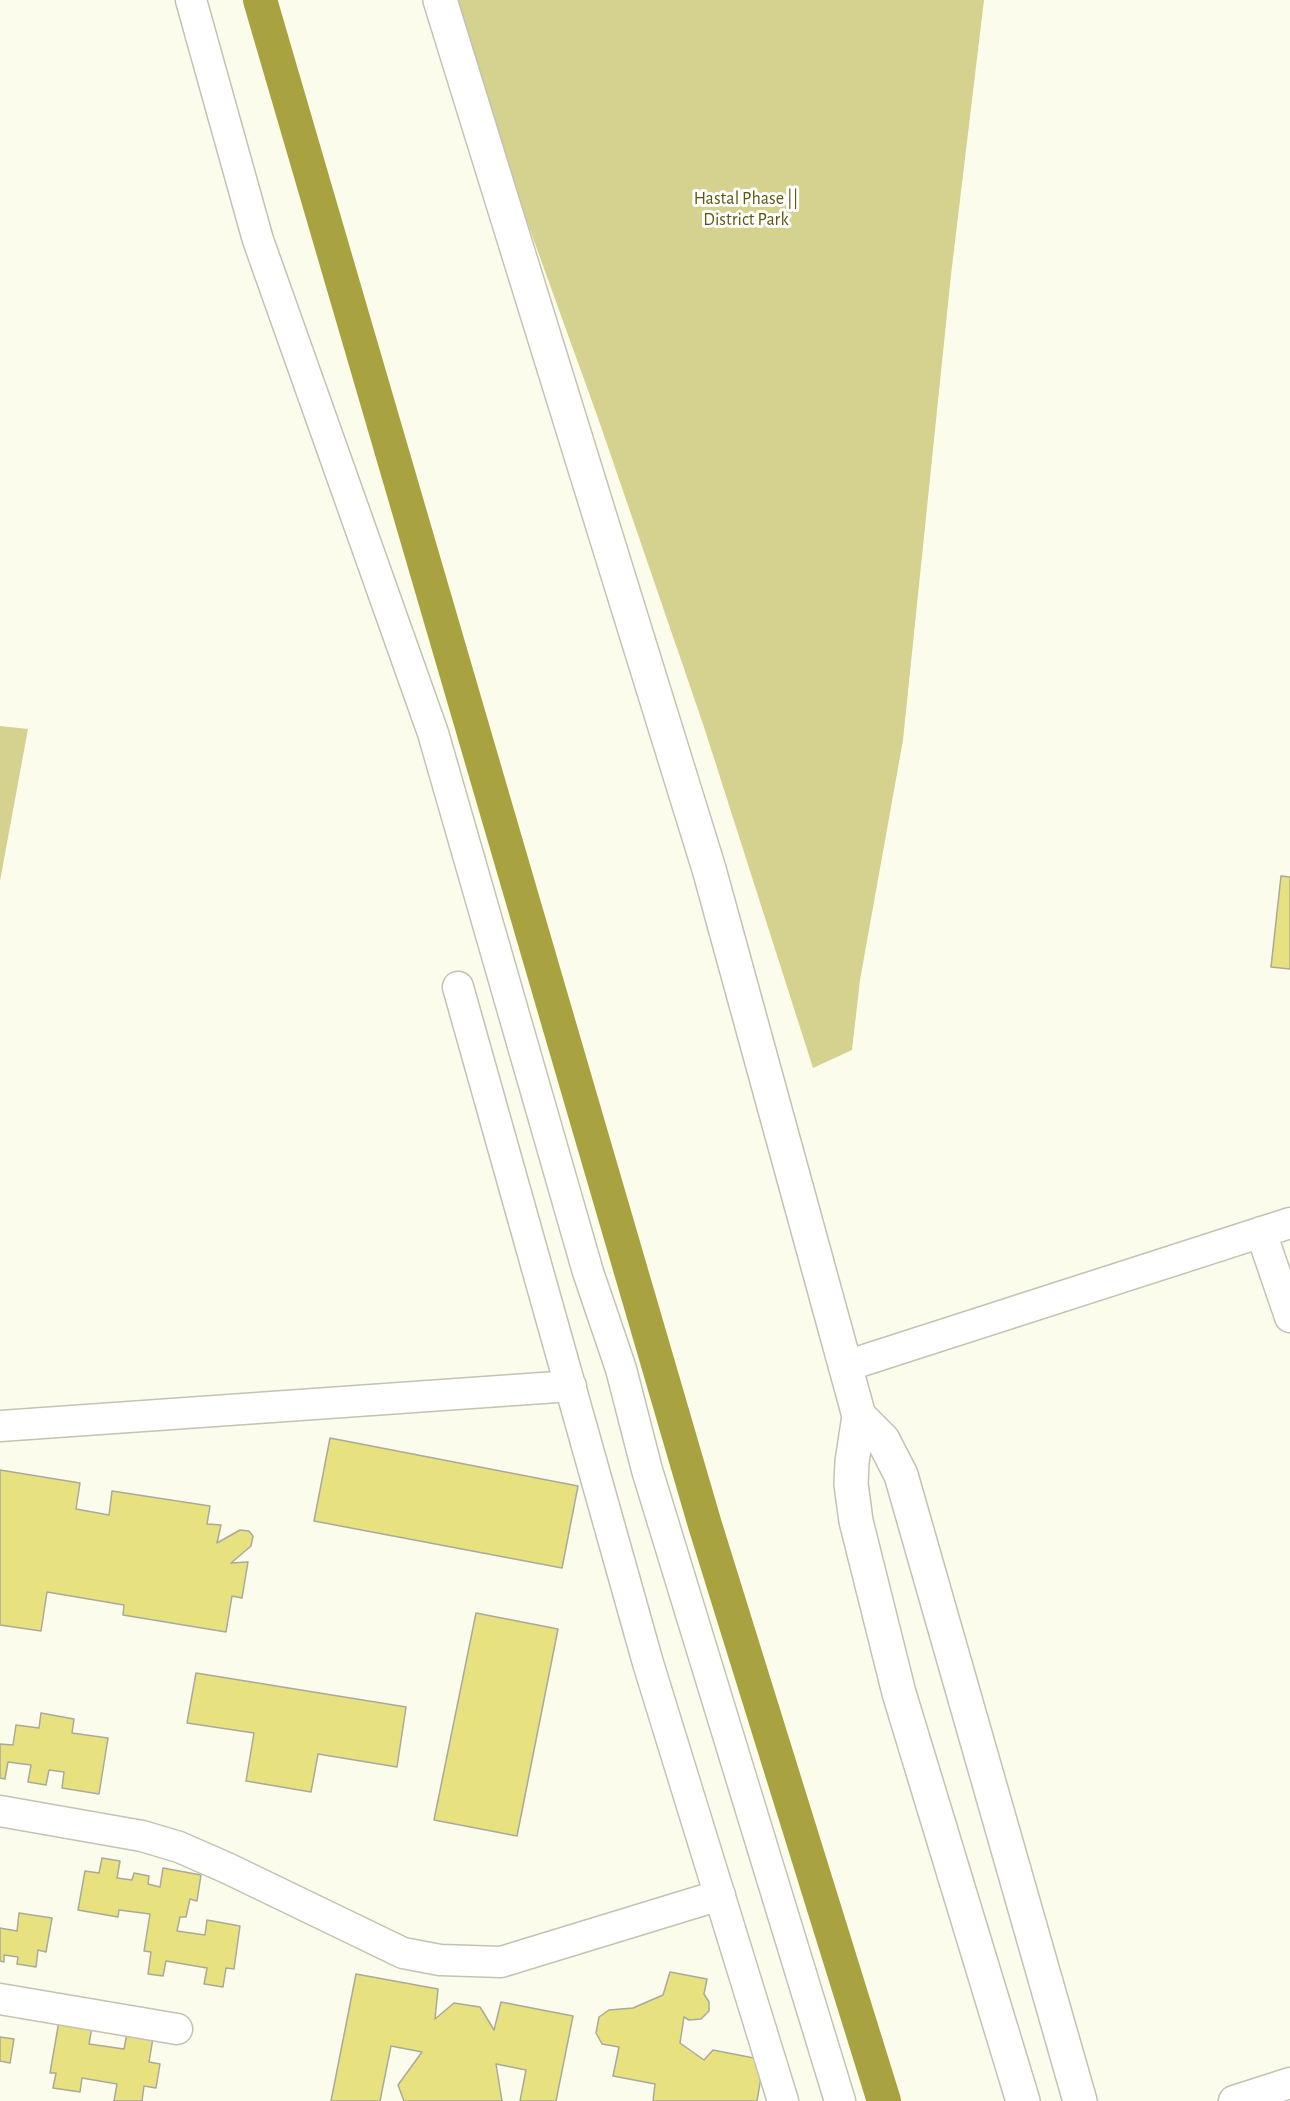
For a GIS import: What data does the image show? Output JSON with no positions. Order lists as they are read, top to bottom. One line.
{"parks":["Hastal Phase || District Park"]}
